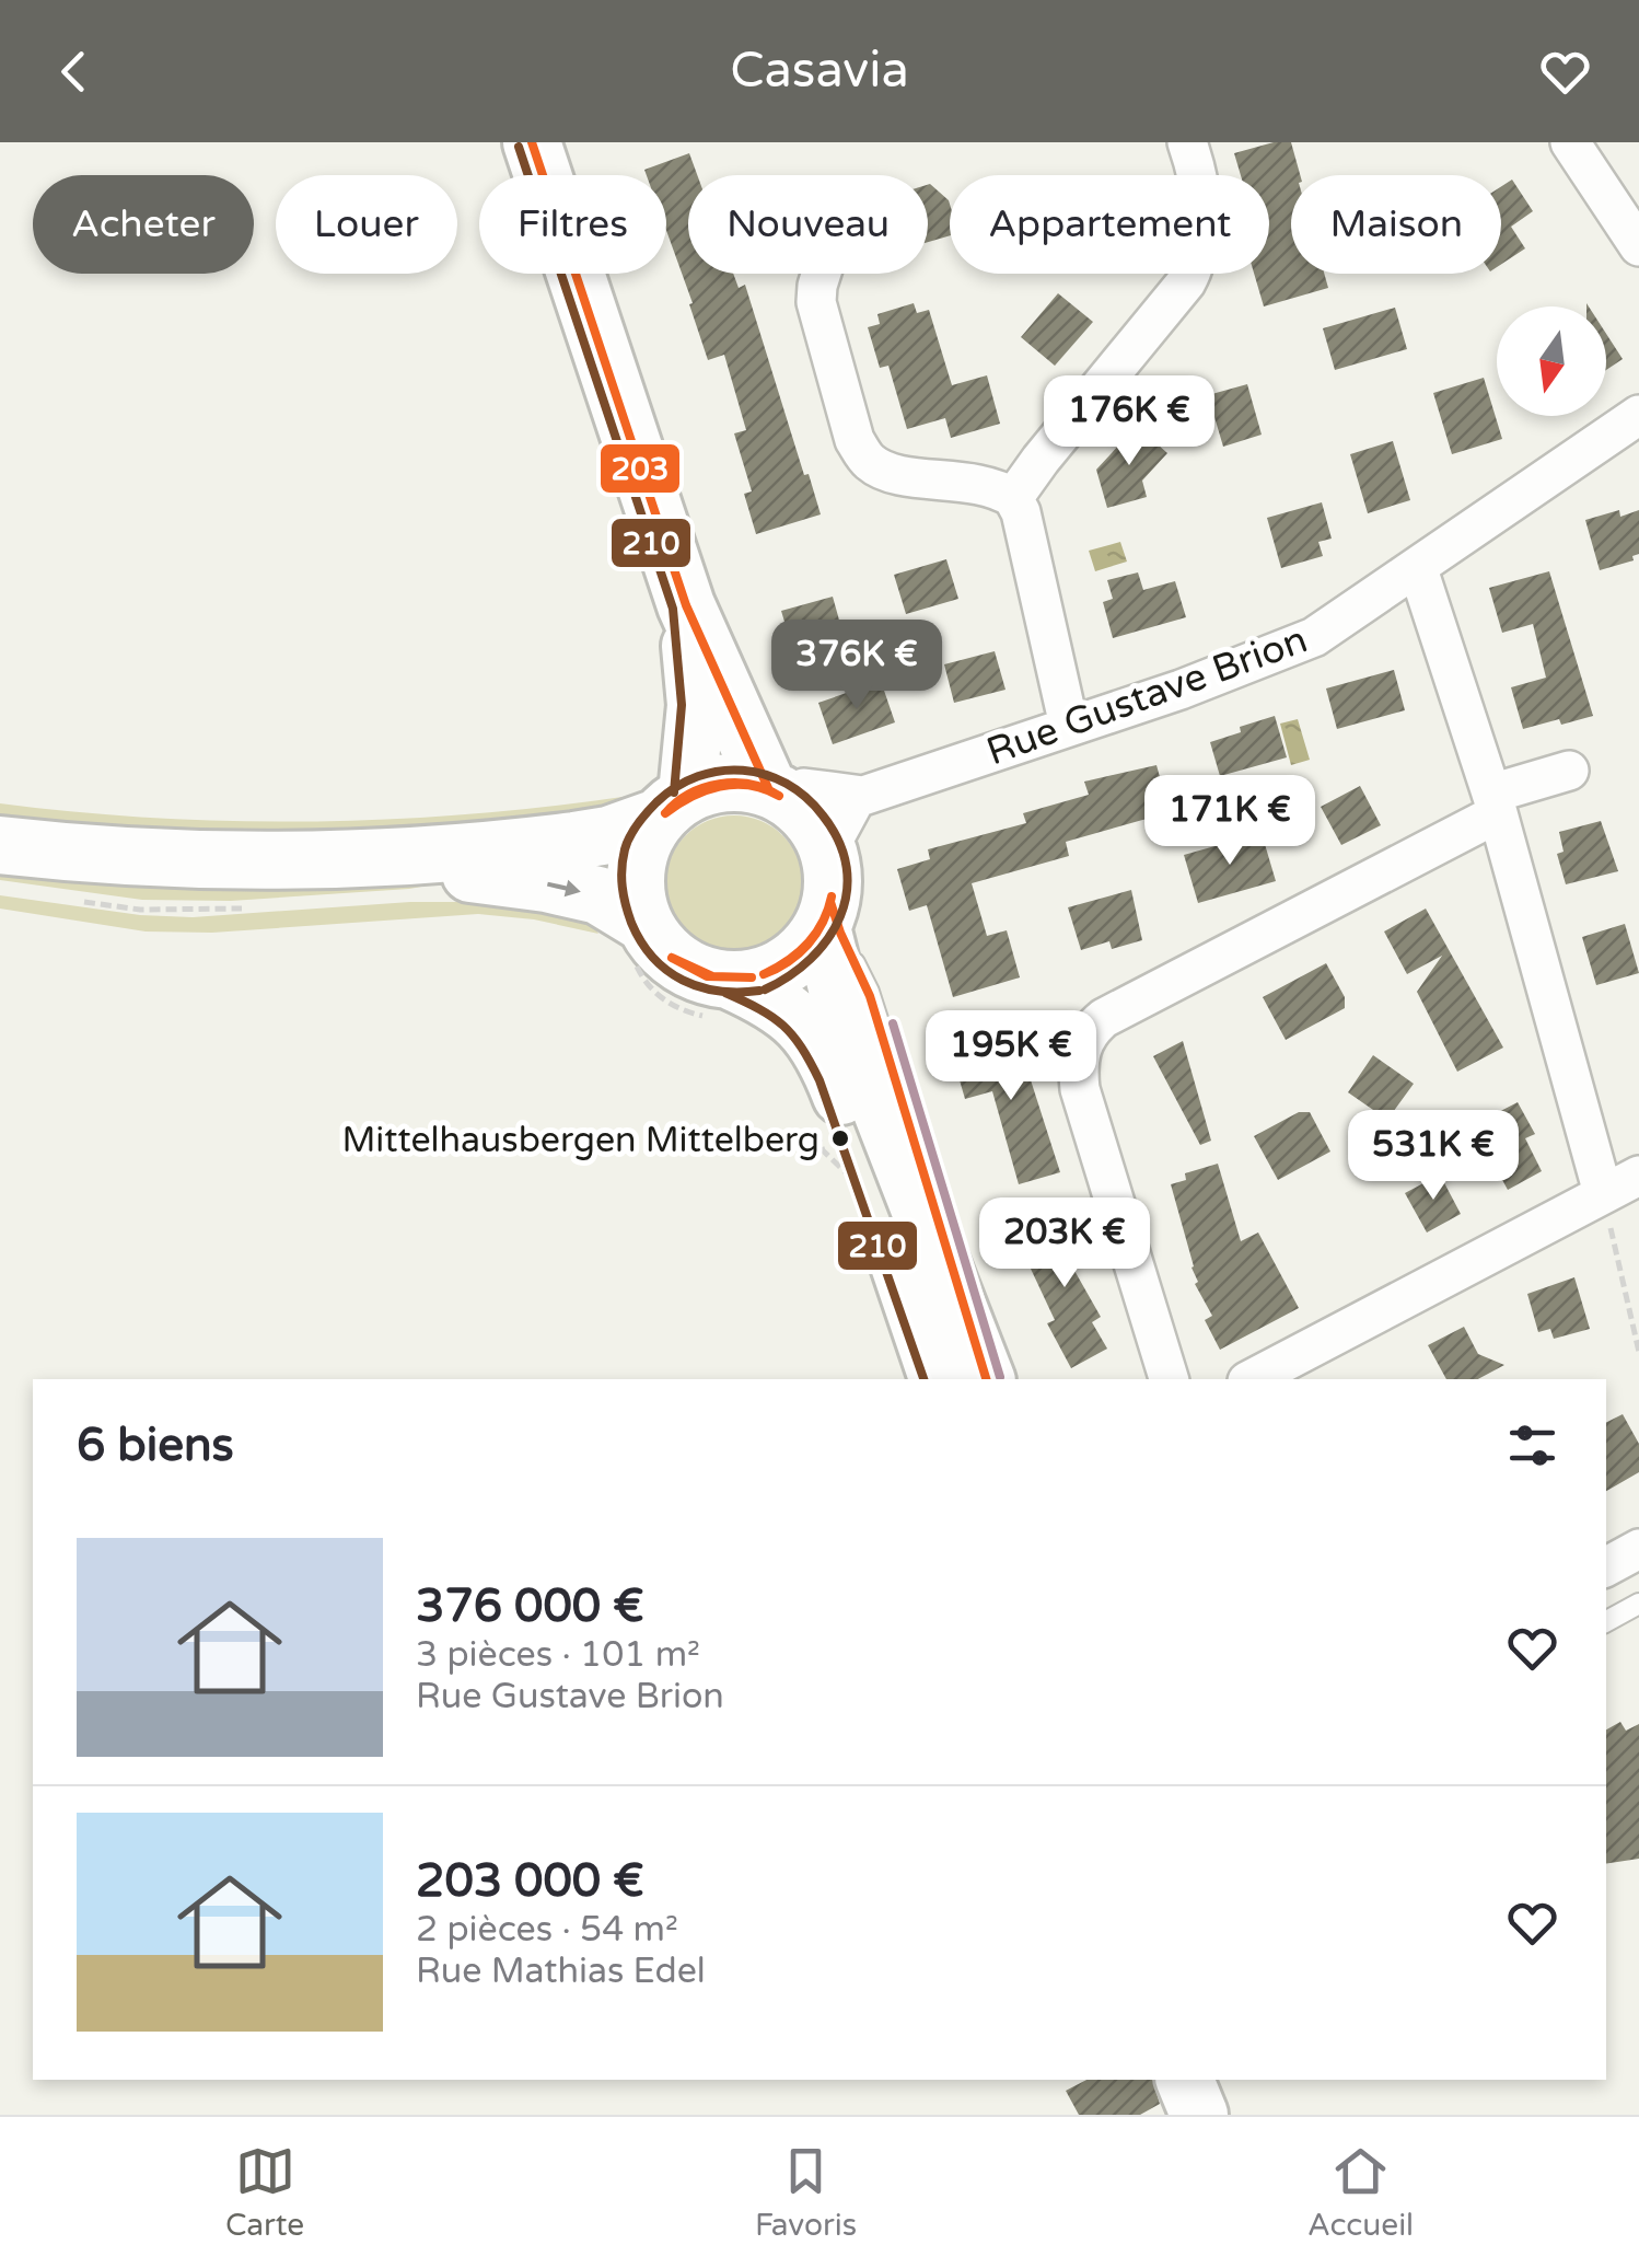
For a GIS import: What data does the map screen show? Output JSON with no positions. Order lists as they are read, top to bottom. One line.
{"streets":{"street":["Rue Gustave Brion"]},"places":["Mittelhausbergen Mittelberg"],"lines":["transit line 203","transit line 210"],"north":"bottom","page":{"header":"Casavia","chip":["Acheter","Louer","Filtres","Nouveau","Appartement","Maison"],"price":["176K €","376K €","171K €","195K €","531K €","203K €"],"heading":"6 biens","list":[{"name":"376 000 €","note":"3 pièces · 101 m² · Rue Gustave Brion"},{"name":"203 000 €","note":"2 pièces · 54 m² · Rue Mathias Edel"}],"tabs":["Carte","Favoris","Accueil"]}}
